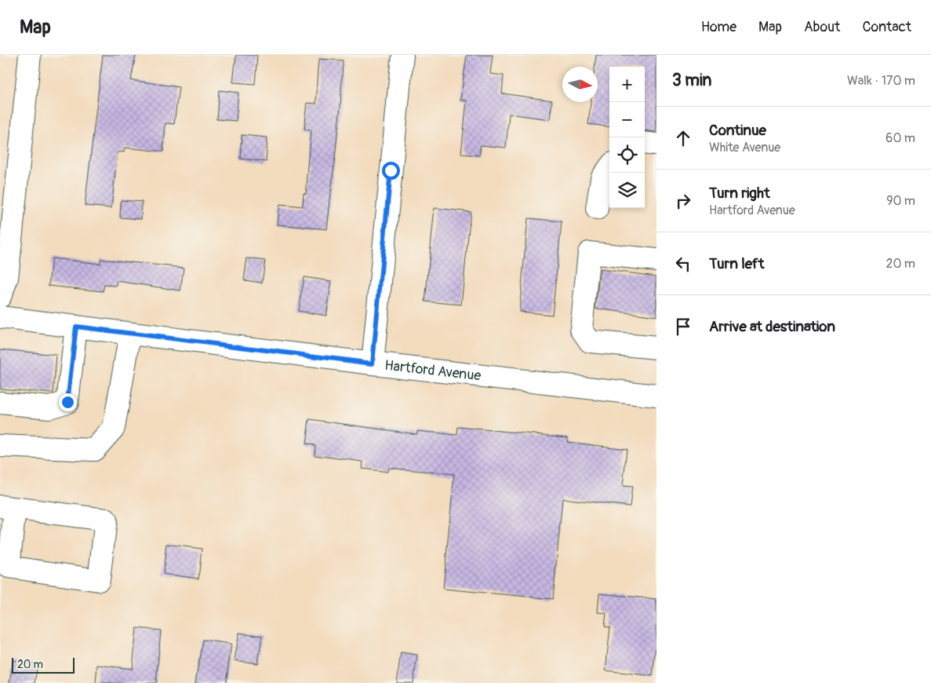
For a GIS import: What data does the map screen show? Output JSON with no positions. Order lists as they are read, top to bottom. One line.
{"streets":{"street":["Hartford Avenue"]},"scale_bar":"20 m","north":"right","page":{"header":"Map","nav":["Home","Map","About","Contact"],"heading":["3 min","Walk · 170 m"],"map_buttons":["+","−"],"list":[["Continue","White Avenue","60 m"],["Turn right","Hartford Avenue","90 m"],["Turn left","20 m"],"Arrive at destination"],"scale":"20 m"}}
